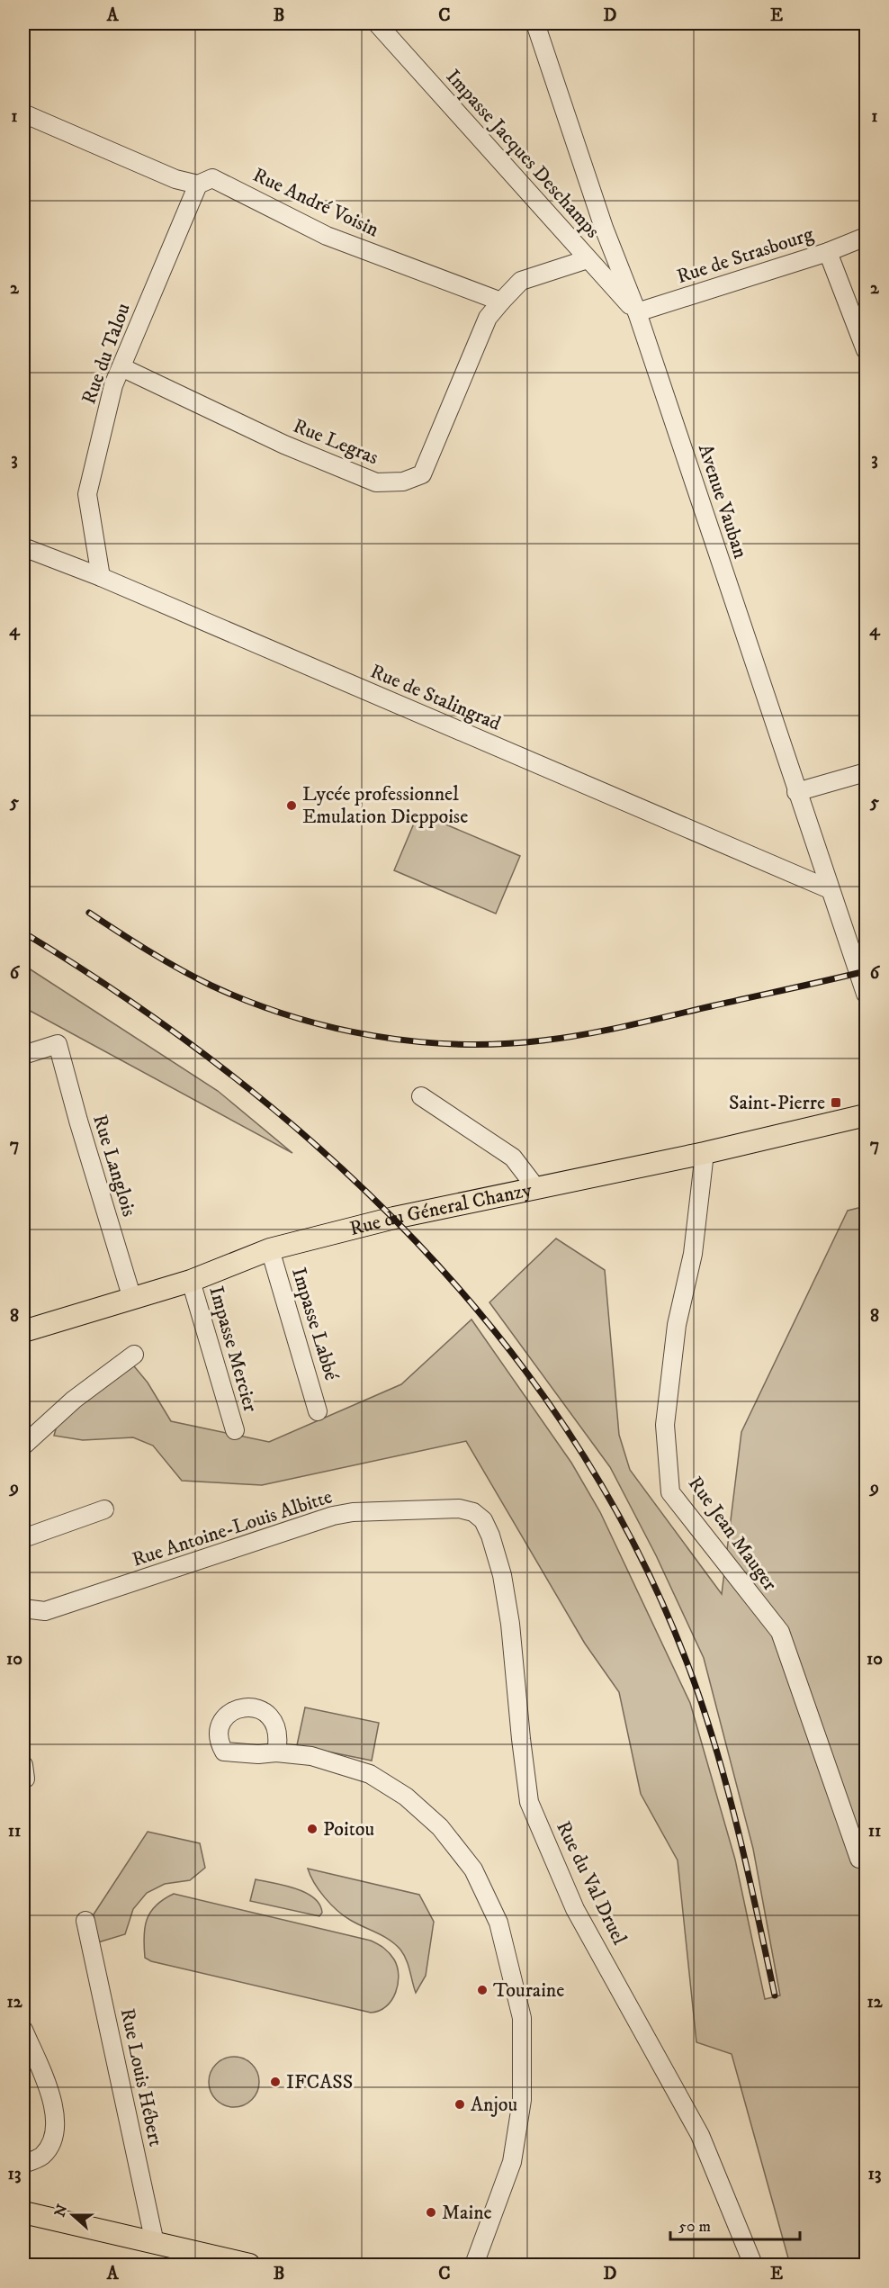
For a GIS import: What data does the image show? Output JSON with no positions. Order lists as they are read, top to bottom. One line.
{"streets":{"main road":["Rue du Géneral Chanzy"],"street":["Impasse Jacques Deschamps","Rue André Voisin","Rue de Strasbourg","Rue du Talou","Rue Legras","Avenue Vauban","Rue de Stalingrad","Rue Langlois","Impasse Labbé","Impasse Mercier","Rue Antoine-Louis Albitte","Rue Jean Mauger","Rue du Val Druel","Rue Louis Hébert"]},"crossings":[["Impasse Jacques Deschamps","Rue de Strasbourg"],["Impasse Jacques Deschamps","Avenue Vauban"],["Rue André Voisin","Rue du Talou"],["Rue André Voisin","Rue Legras"],["Rue de Strasbourg","Avenue Vauban"],["Rue du Talou","Rue Legras"],["Rue du Talou","Rue de Stalingrad"],["Avenue Vauban","Rue de Stalingrad"],["Rue Langlois","Rue du Géneral Chanzy"],["Rue du Géneral Chanzy","Impasse Labbé"],["Rue du Géneral Chanzy","Impasse Mercier"],["Rue du Géneral Chanzy","Rue Jean Mauger"],["Rue Antoine-Louis Albitte","Rue du Val Druel"]],"places":{"other":["Lycée professionnel Emulation Dieppoise","Poitou","Touraine","IFCASS","Anjou","Maine"],"transit":["Saint-Pierre"]},"scale_bar":"50 m","north":"left","grid":{"columns":["A","B","C","D","E"],"rows":["1","2","3","4","5","6","7","8","9","10","11","12","13"]}}
